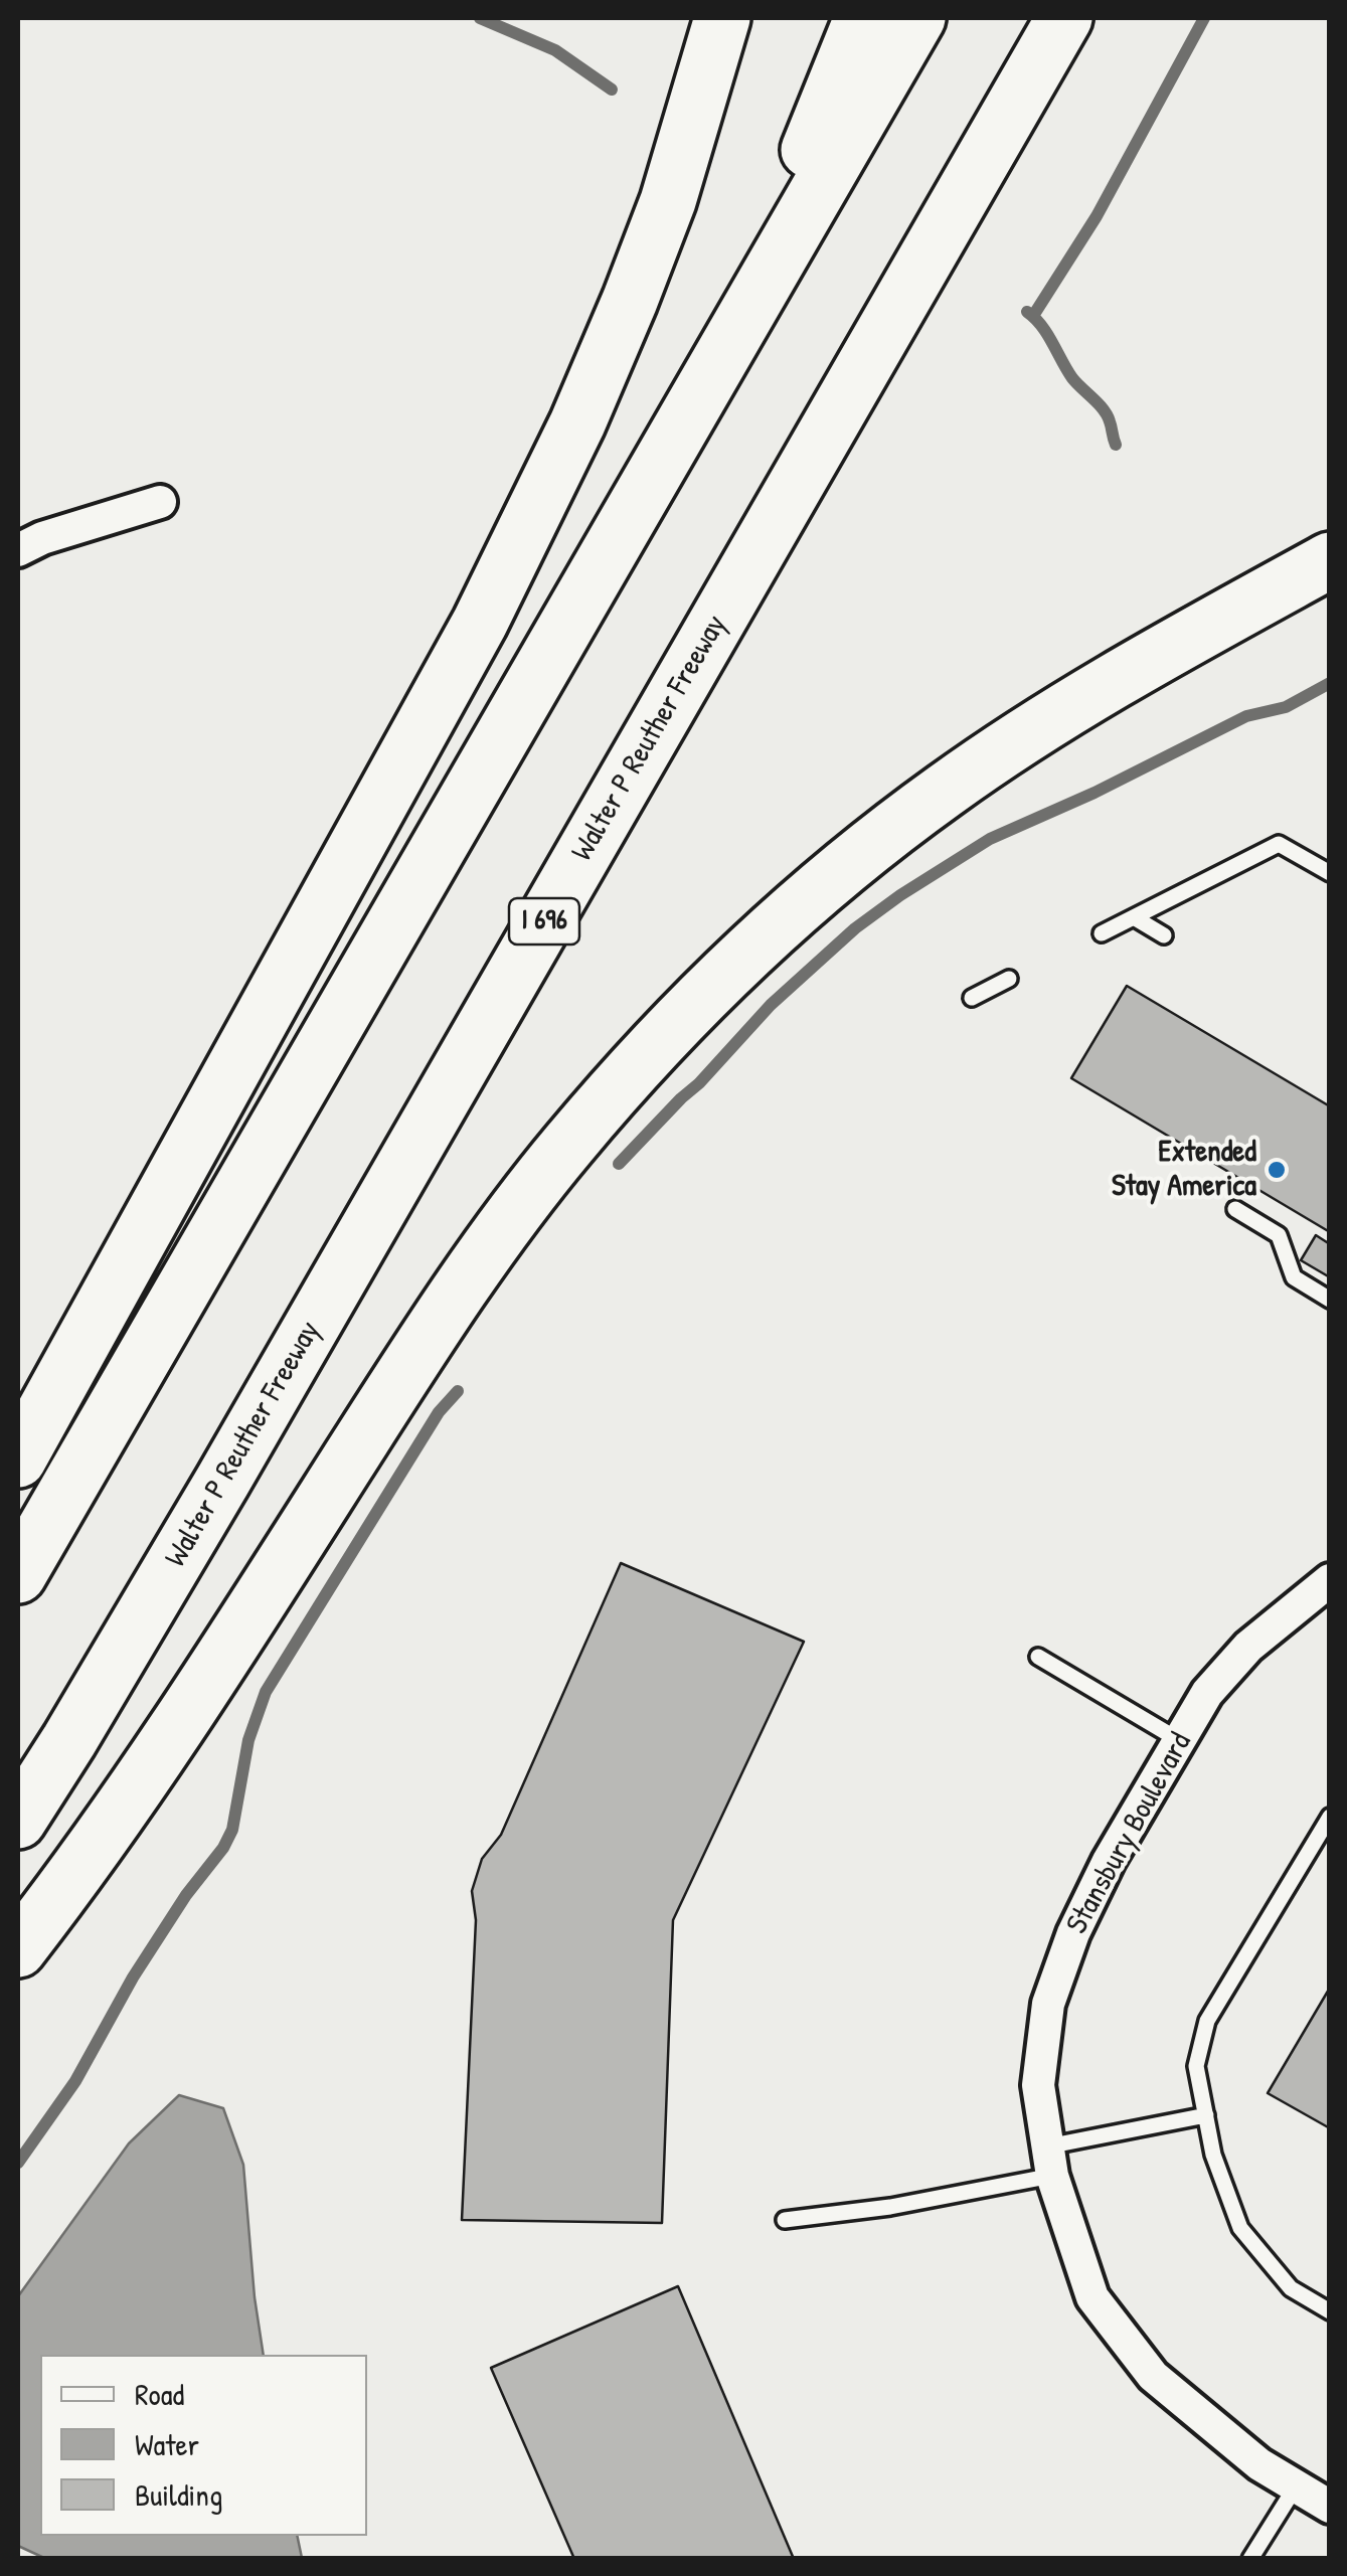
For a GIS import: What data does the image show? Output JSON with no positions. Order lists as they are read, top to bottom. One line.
{"streets":{"highway":["Walter P Reuther Freeway","I 696"],"street":["Stansbury Boulevard"]},"places":["Extended Stay America"],"legend":["Road","Water","Building"]}
